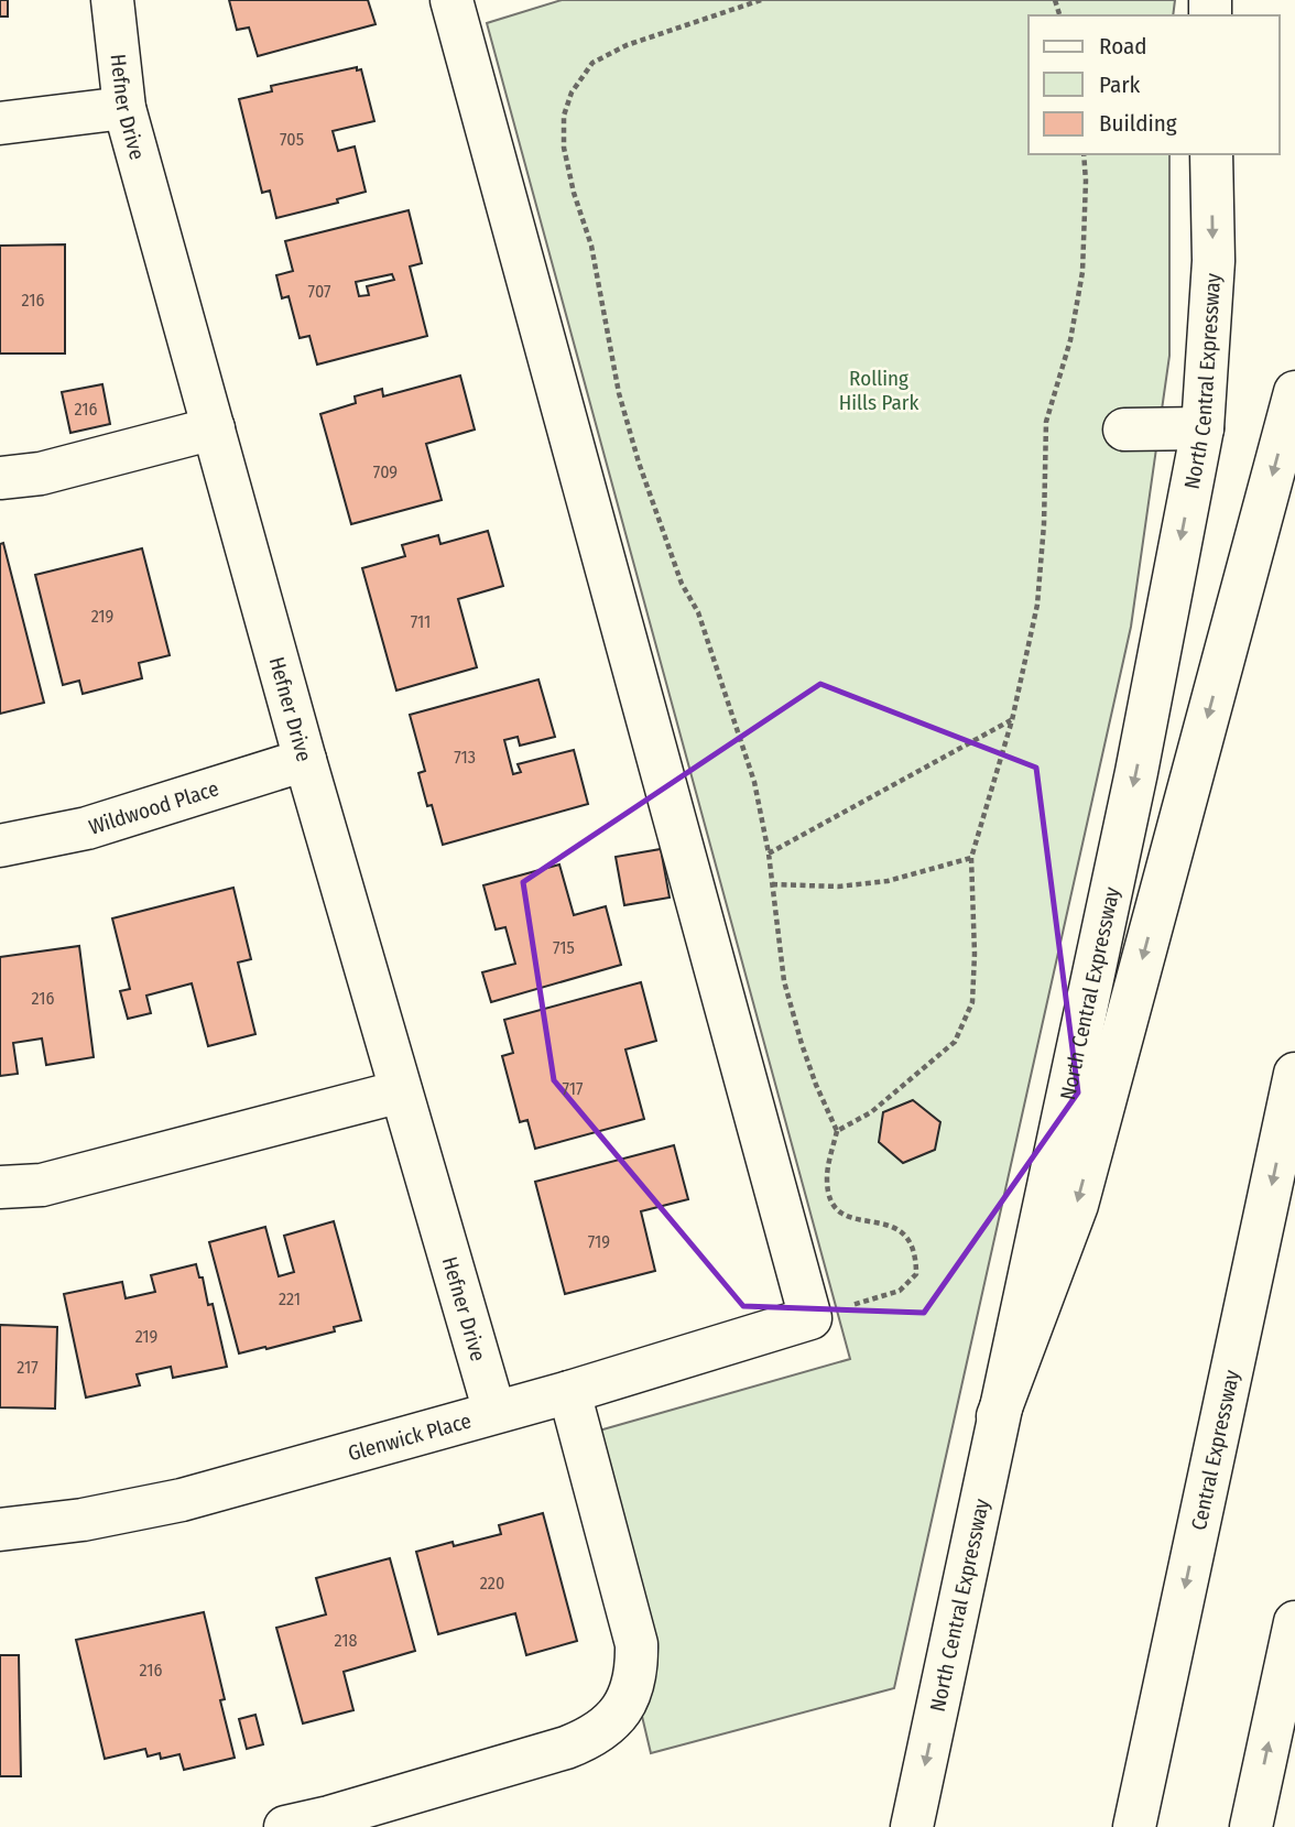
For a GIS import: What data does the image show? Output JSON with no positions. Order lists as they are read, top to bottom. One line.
{"streets":{"main road":["Hefner Drive","North Central Expressway","Wildwood Place","Glenwick Place","Central Expressway"]},"crossings":[["Hefner Drive","Wildwood Place"],["Hefner Drive","Glenwick Place"]],"parks":["Rolling Hills Park"],"house_numbers":["705","707","216","216","709","219","711","713","715","216","717","719","221","219","217","220","218","216"],"legend":["Road","Park","Building"]}
